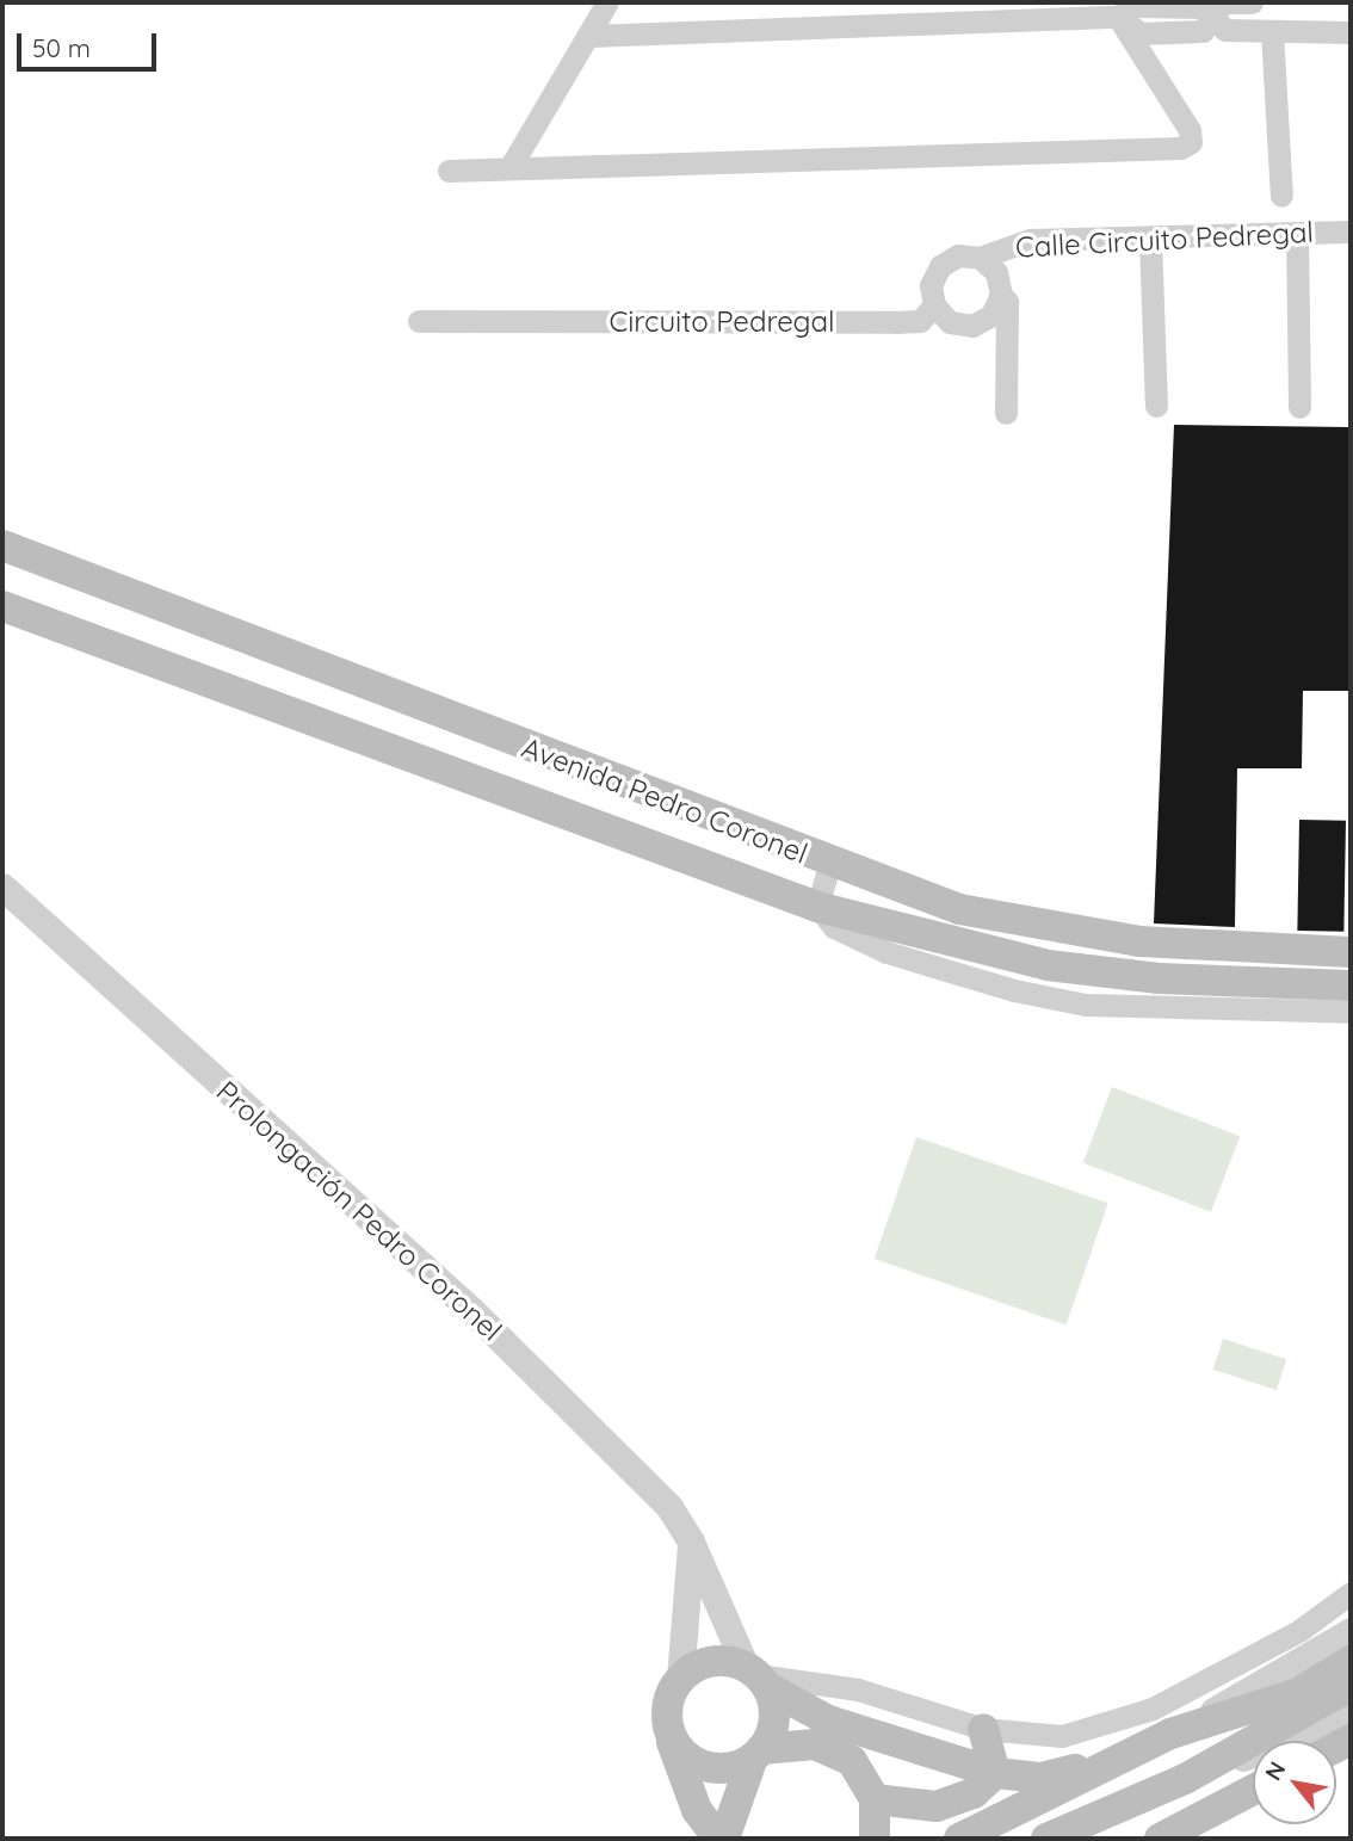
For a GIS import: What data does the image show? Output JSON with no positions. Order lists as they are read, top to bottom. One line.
{"streets":{"main road":["Avenida Pedro Coronel"],"street":["Calle Circuito Pedregal","Circuito Pedregal","Prolongación Pedro Coronel"]},"crossings":[["Calle Circuito Pedregal","Circuito Pedregal"]],"scale_bar":"50 m","north":"top left"}
